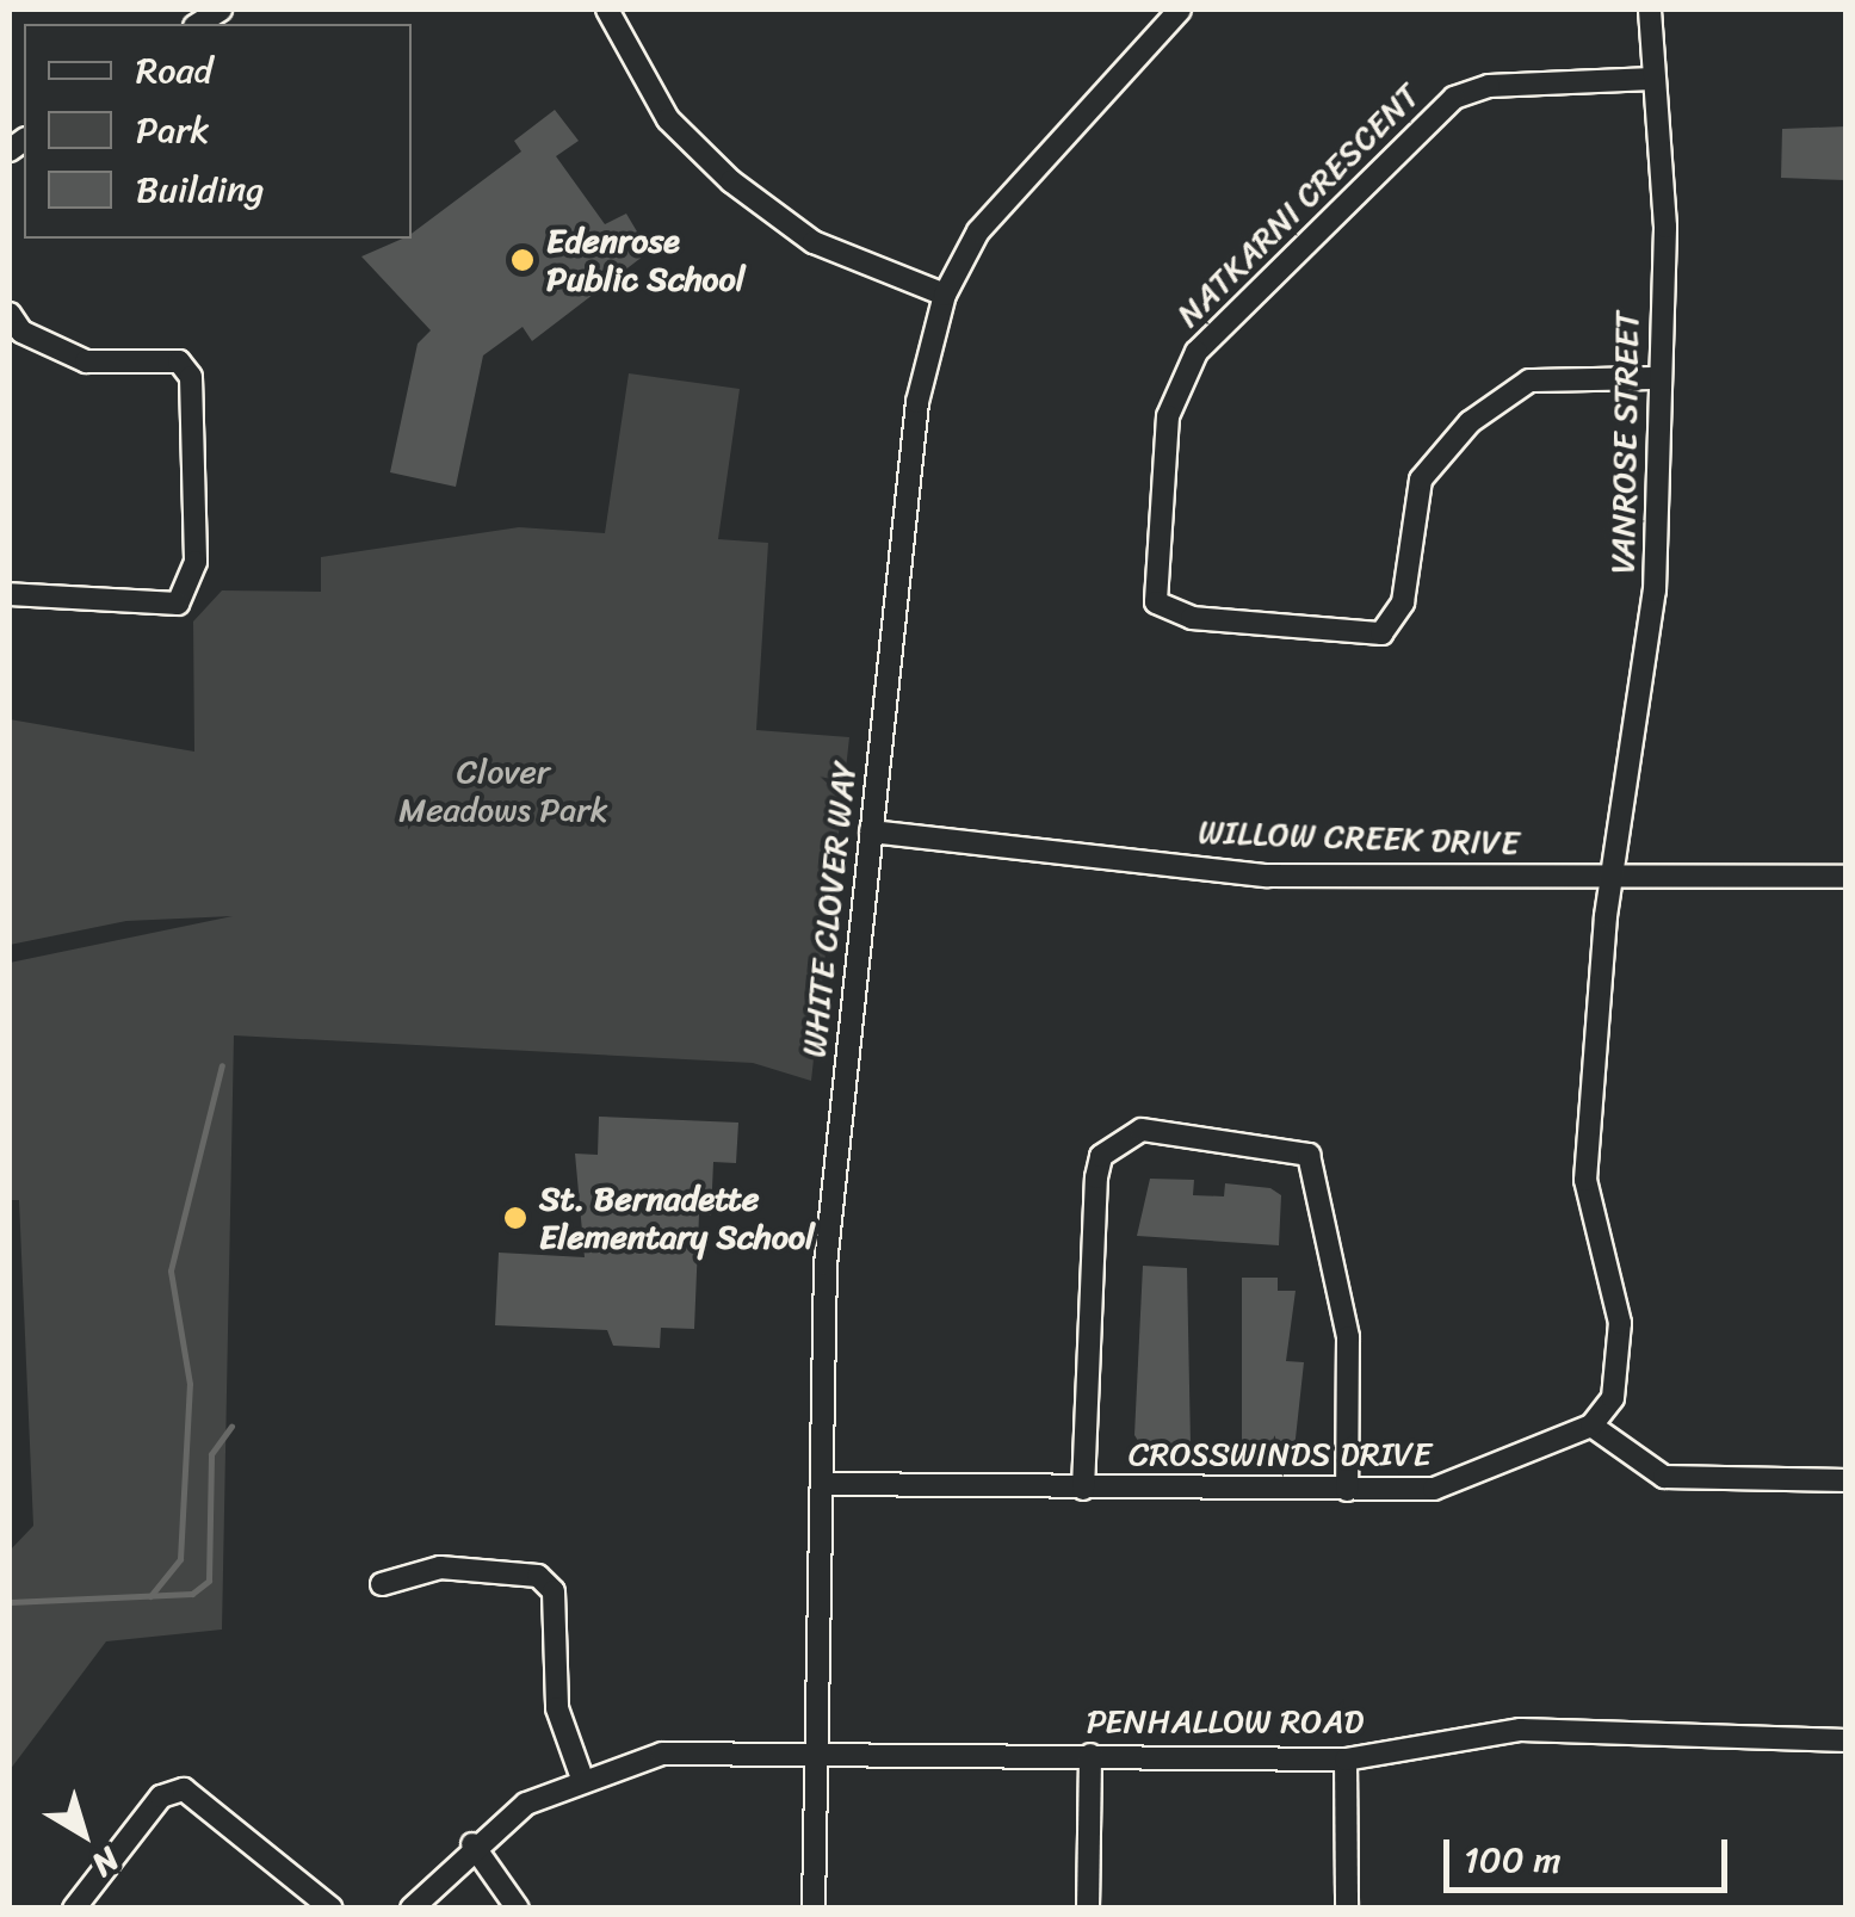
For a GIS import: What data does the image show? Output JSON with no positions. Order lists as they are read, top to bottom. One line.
{"streets":{"street":["NATKARNI CRESCENT","VANROSE STREET","WILLOW CREEK DRIVE","WHITE CLOVER WAY","CROSSWINDS DRIVE","PENHALLOW ROAD"]},"crossings":[["NATKARNI CRESCENT","VANROSE STREET"],["VANROSE STREET","WILLOW CREEK DRIVE"],["WILLOW CREEK DRIVE","WHITE CLOVER WAY"],["WHITE CLOVER WAY","CROSSWINDS DRIVE"],["WHITE CLOVER WAY","PENHALLOW ROAD"]],"parks":["Clover Meadows Park"],"places":["Edenrose Public School","St. Bernadette Elementary School"],"legend":["Road","Park","Building"],"scale_bar":"100 m","north":"bottom right"}
